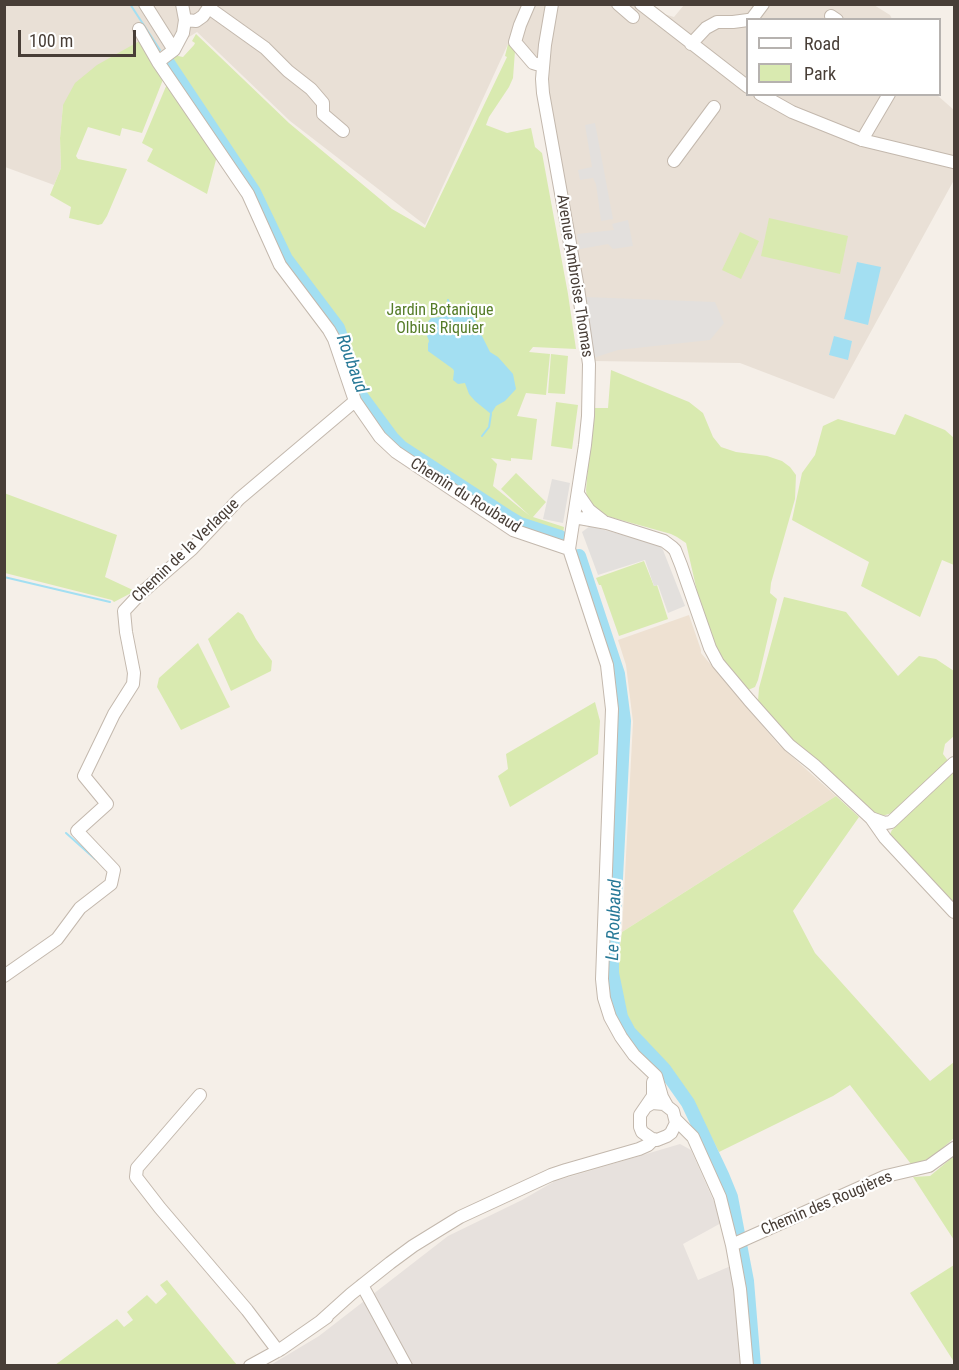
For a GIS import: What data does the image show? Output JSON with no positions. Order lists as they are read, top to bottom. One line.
{"streets":{"street":["Avenue Ambroise Thomas","Chemin du Roubaud","Chemin de la Verlaque","Chemin des Rougières"]},"crossings":[["Avenue Ambroise Thomas","Chemin du Roubaud"],["Chemin du Roubaud","Chemin de la Verlaque"]],"water":["Roubaud","Le Roubaud"],"parks":["Jardin Botanique Olbius Riquier"],"legend":["Road","Park"],"scale_bar":"100 m"}
